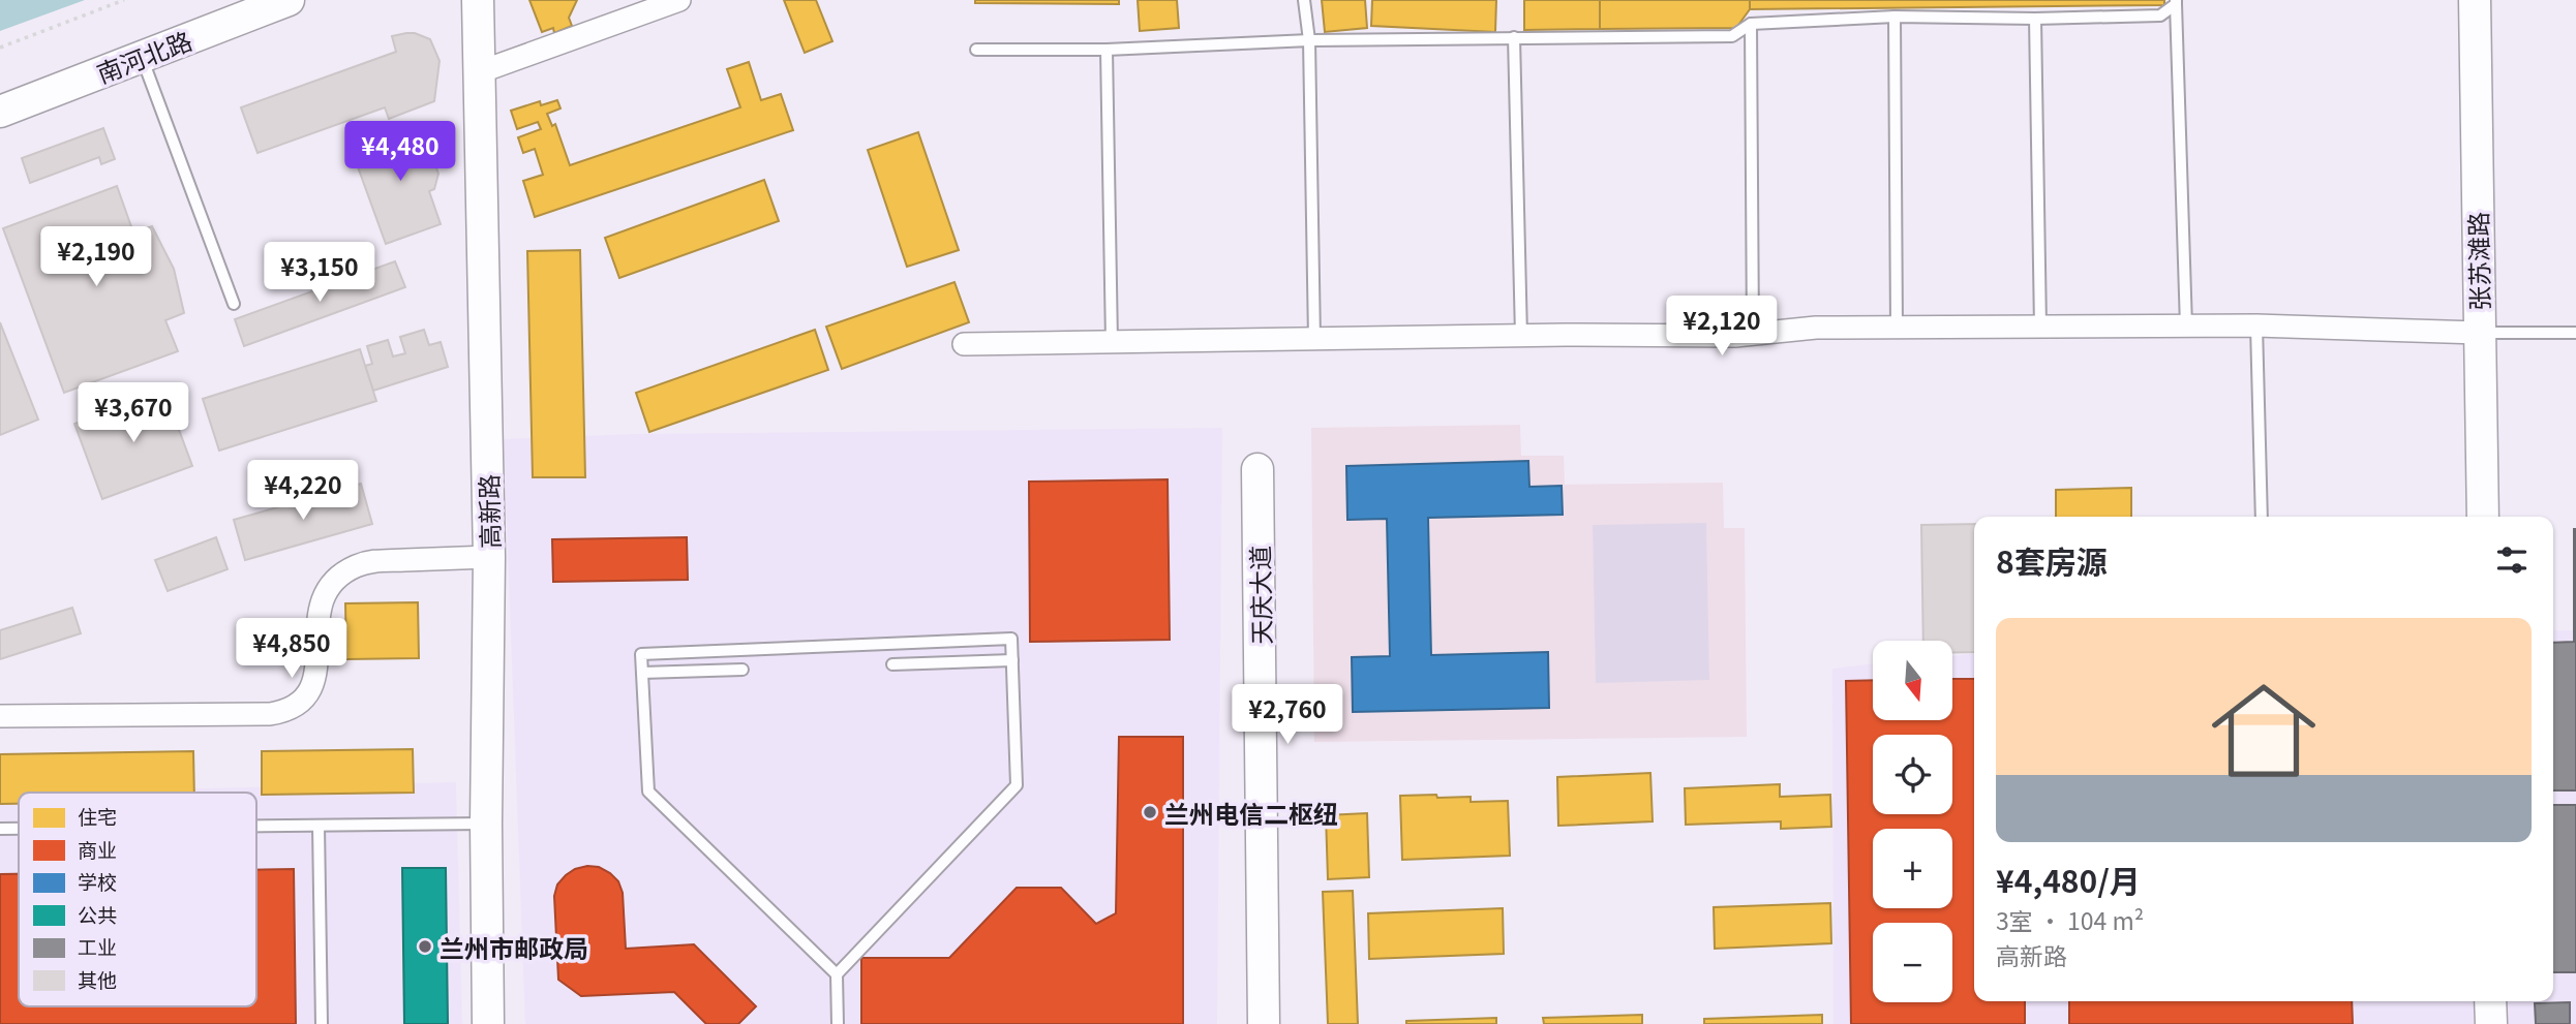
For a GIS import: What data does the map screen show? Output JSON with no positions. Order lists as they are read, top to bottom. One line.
{"streets":{"street":["南河北路","张苏滩路","高新路","天庆大道"]},"places":["兰州电信二枢纽","兰州市邮政局"],"legend":["住宅","商业","学校","公共","工业","其他"],"north":"bottom","page":{"price":["¥4,480","¥2,190","¥3,150","¥2,120","¥3,670","¥4,220","¥4,850","¥2,760"],"heading":"8套房源","list":[{"name":"¥4,480/月","note":"3室 · 104 m² · 高新路"}],"map_buttons":["+","−"]}}
